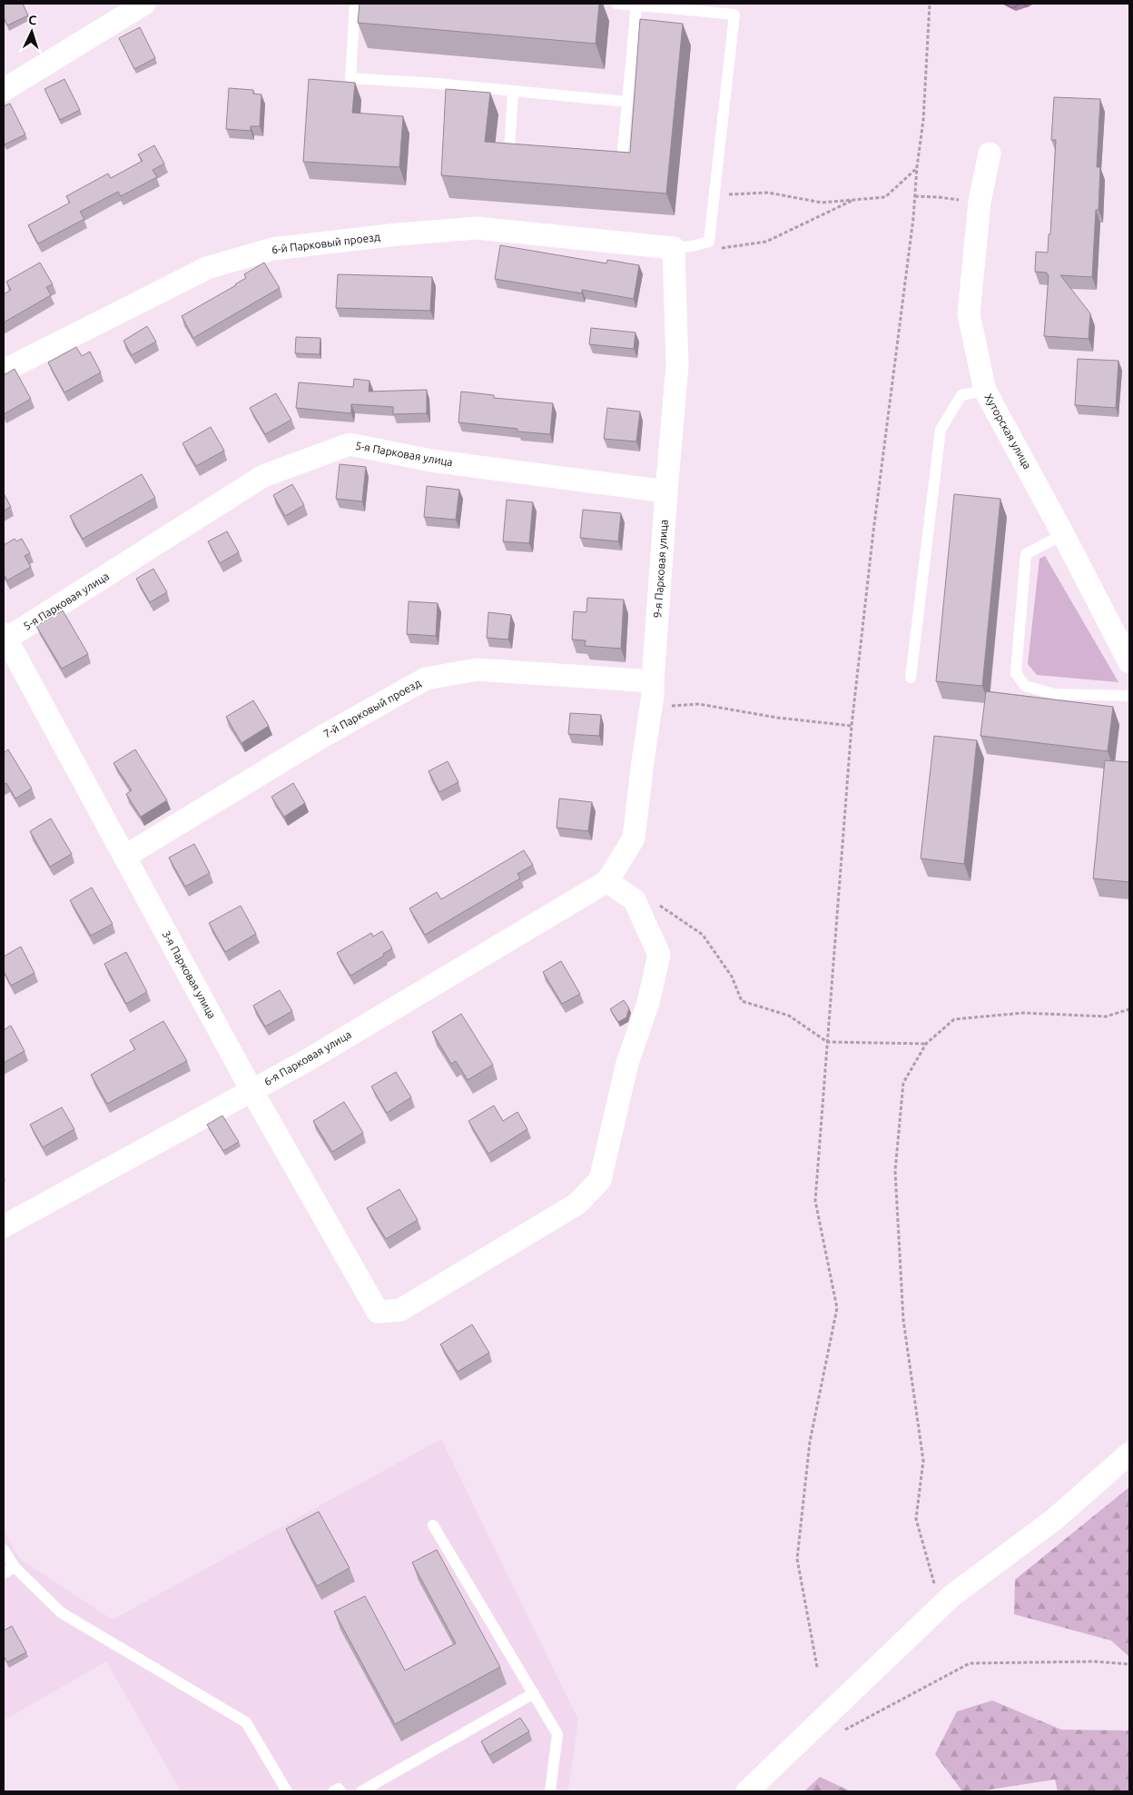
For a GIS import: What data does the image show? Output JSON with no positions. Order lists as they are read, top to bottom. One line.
{"streets":{"street":["6-й Парковый проезд","Хуторская улица","5-я Парковая улица","9-я Парковая улица","7-й Парковый проезд","3-я Парковая улица","6-я Парковая улица"]},"crossings":[["6-й Парковый проезд","9-я Парковая улица"],["5-я Парковая улица","9-я Парковая улица"],["5-я Парковая улица","3-я Парковая улица"],["9-я Парковая улица","7-й Парковый проезд"],["9-я Парковая улица","6-я Парковая улица"],["7-й Парковый проезд","3-я Парковая улица"],["3-я Парковая улица","6-я Парковая улица"]],"north":"top"}
